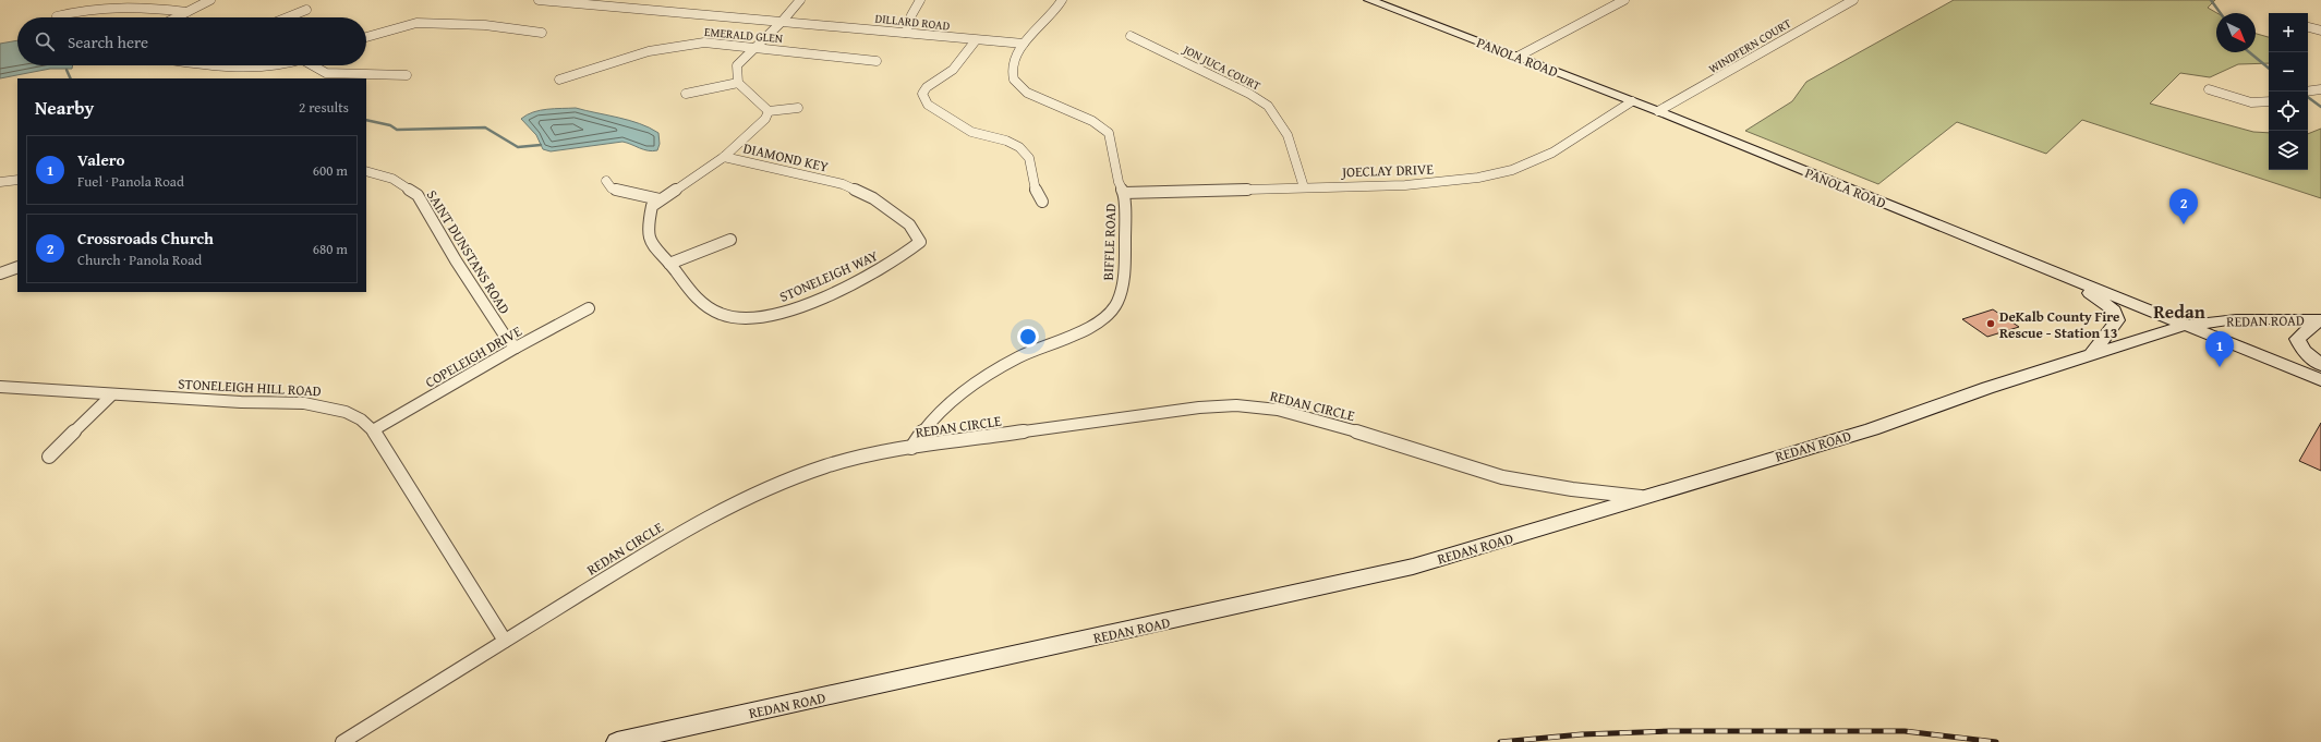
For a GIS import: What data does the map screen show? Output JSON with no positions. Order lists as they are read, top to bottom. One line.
{"streets":{"main road":["PANOLA ROAD","REDAN ROAD"],"street":["DILLARD ROAD","EMERALD GLEN","WINDFERN COURT","JON JUCA COURT","DIAMOND KEY","JOECLAY DRIVE","BIFFLE ROAD","SAINT DUNSTANS ROAD","STONELEIGH WAY","COPELEIGH DRIVE","STONELEIGH HILL ROAD","REDAN CIRCLE"]},"crossings":[["DILLARD ROAD","BIFFLE ROAD"],["WINDFERN COURT","PANOLA ROAD"],["PANOLA ROAD","JOECLAY DRIVE"],["PANOLA ROAD","REDAN ROAD"],["JON JUCA COURT","JOECLAY DRIVE"],["DIAMOND KEY","STONELEIGH WAY"],["JOECLAY DRIVE","BIFFLE ROAD"],["BIFFLE ROAD","REDAN CIRCLE"],["SAINT DUNSTANS ROAD","COPELEIGH DRIVE"],["REDAN ROAD","REDAN CIRCLE"],["COPELEIGH DRIVE","STONELEIGH HILL ROAD"],["STONELEIGH HILL ROAD","REDAN CIRCLE"]],"districts":["Redan"],"places":["DeKalb County Fire Rescue - Station 13"],"north":"bottom right","page":{"map_buttons":["+","−"],"search":"Search here","heading":["Nearby","2 results"],"list":[{"mark":"1","name":"Valero","note":"Fuel · Panola Road","value":"600 m"},{"mark":"2","name":"Crossroads Church","note":"Church · Panola Road","value":"680 m"}],"pins":["2","1"]}}
